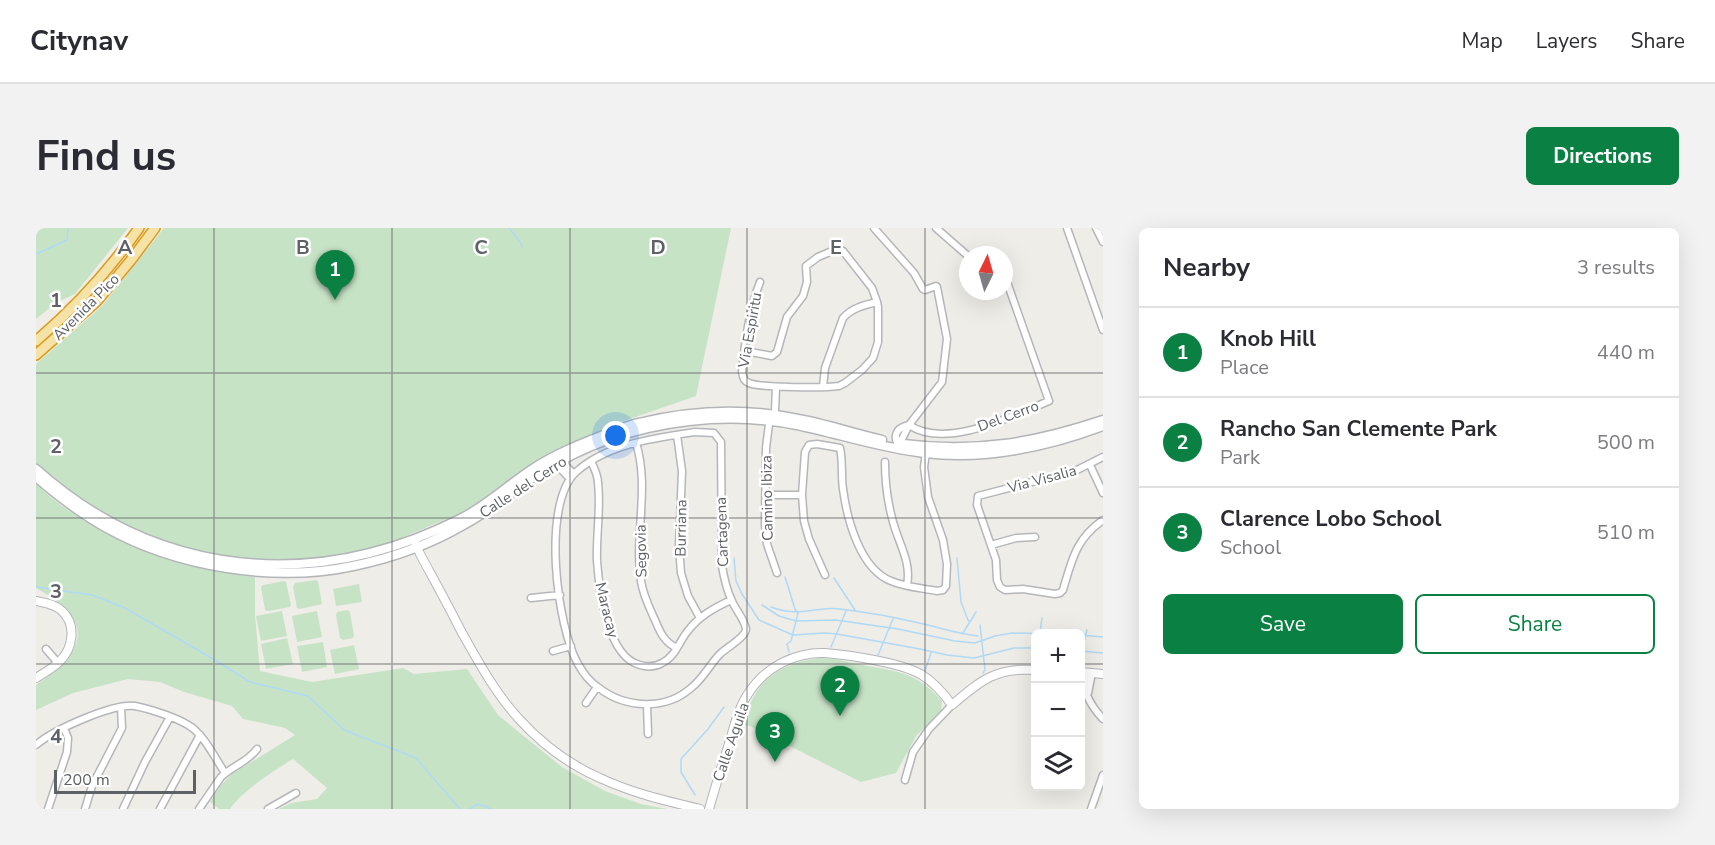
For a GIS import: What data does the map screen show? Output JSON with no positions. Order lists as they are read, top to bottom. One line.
{"streets":{"highway":["Avenida Pico"],"main road":["Calle del Cerro"],"street":["Via Espiritu","Del Cerro","Via Visalia","Camino Ibiza","Burriana","Cartagena","Segovia","Maracay","Calle Aguila"]},"crossings":[["Via Espiritu","Camino Ibiza"],["Calle del Cerro","Camino Ibiza"],["Burriana","Cartagena"],["Burriana","Maracay"],["Cartagena","Maracay"],["Segovia","Maracay"]],"scale_bar":"200 m","north":"top","page":{"header":"Citynav","nav":["Map","Layers","Share"],"buttons":["Directions",["Save","Share"]],"title":"Find us","heading":["Nearby","3 results"],"pins":["1","2","3"],"list":[{"mark":"1","name":"Knob Hill","note":"Place","value":"440 m"},{"mark":"2","name":"Rancho San Clemente Park","note":"Park","value":"500 m"},{"mark":"3","name":"Clarence Lobo School","note":"School","value":"510 m"}],"map_buttons":["+","−"],"scale":"200 m"},"grid":{"columns":["A","B","C","D","E"],"rows":["1","2","3","4"]}}
